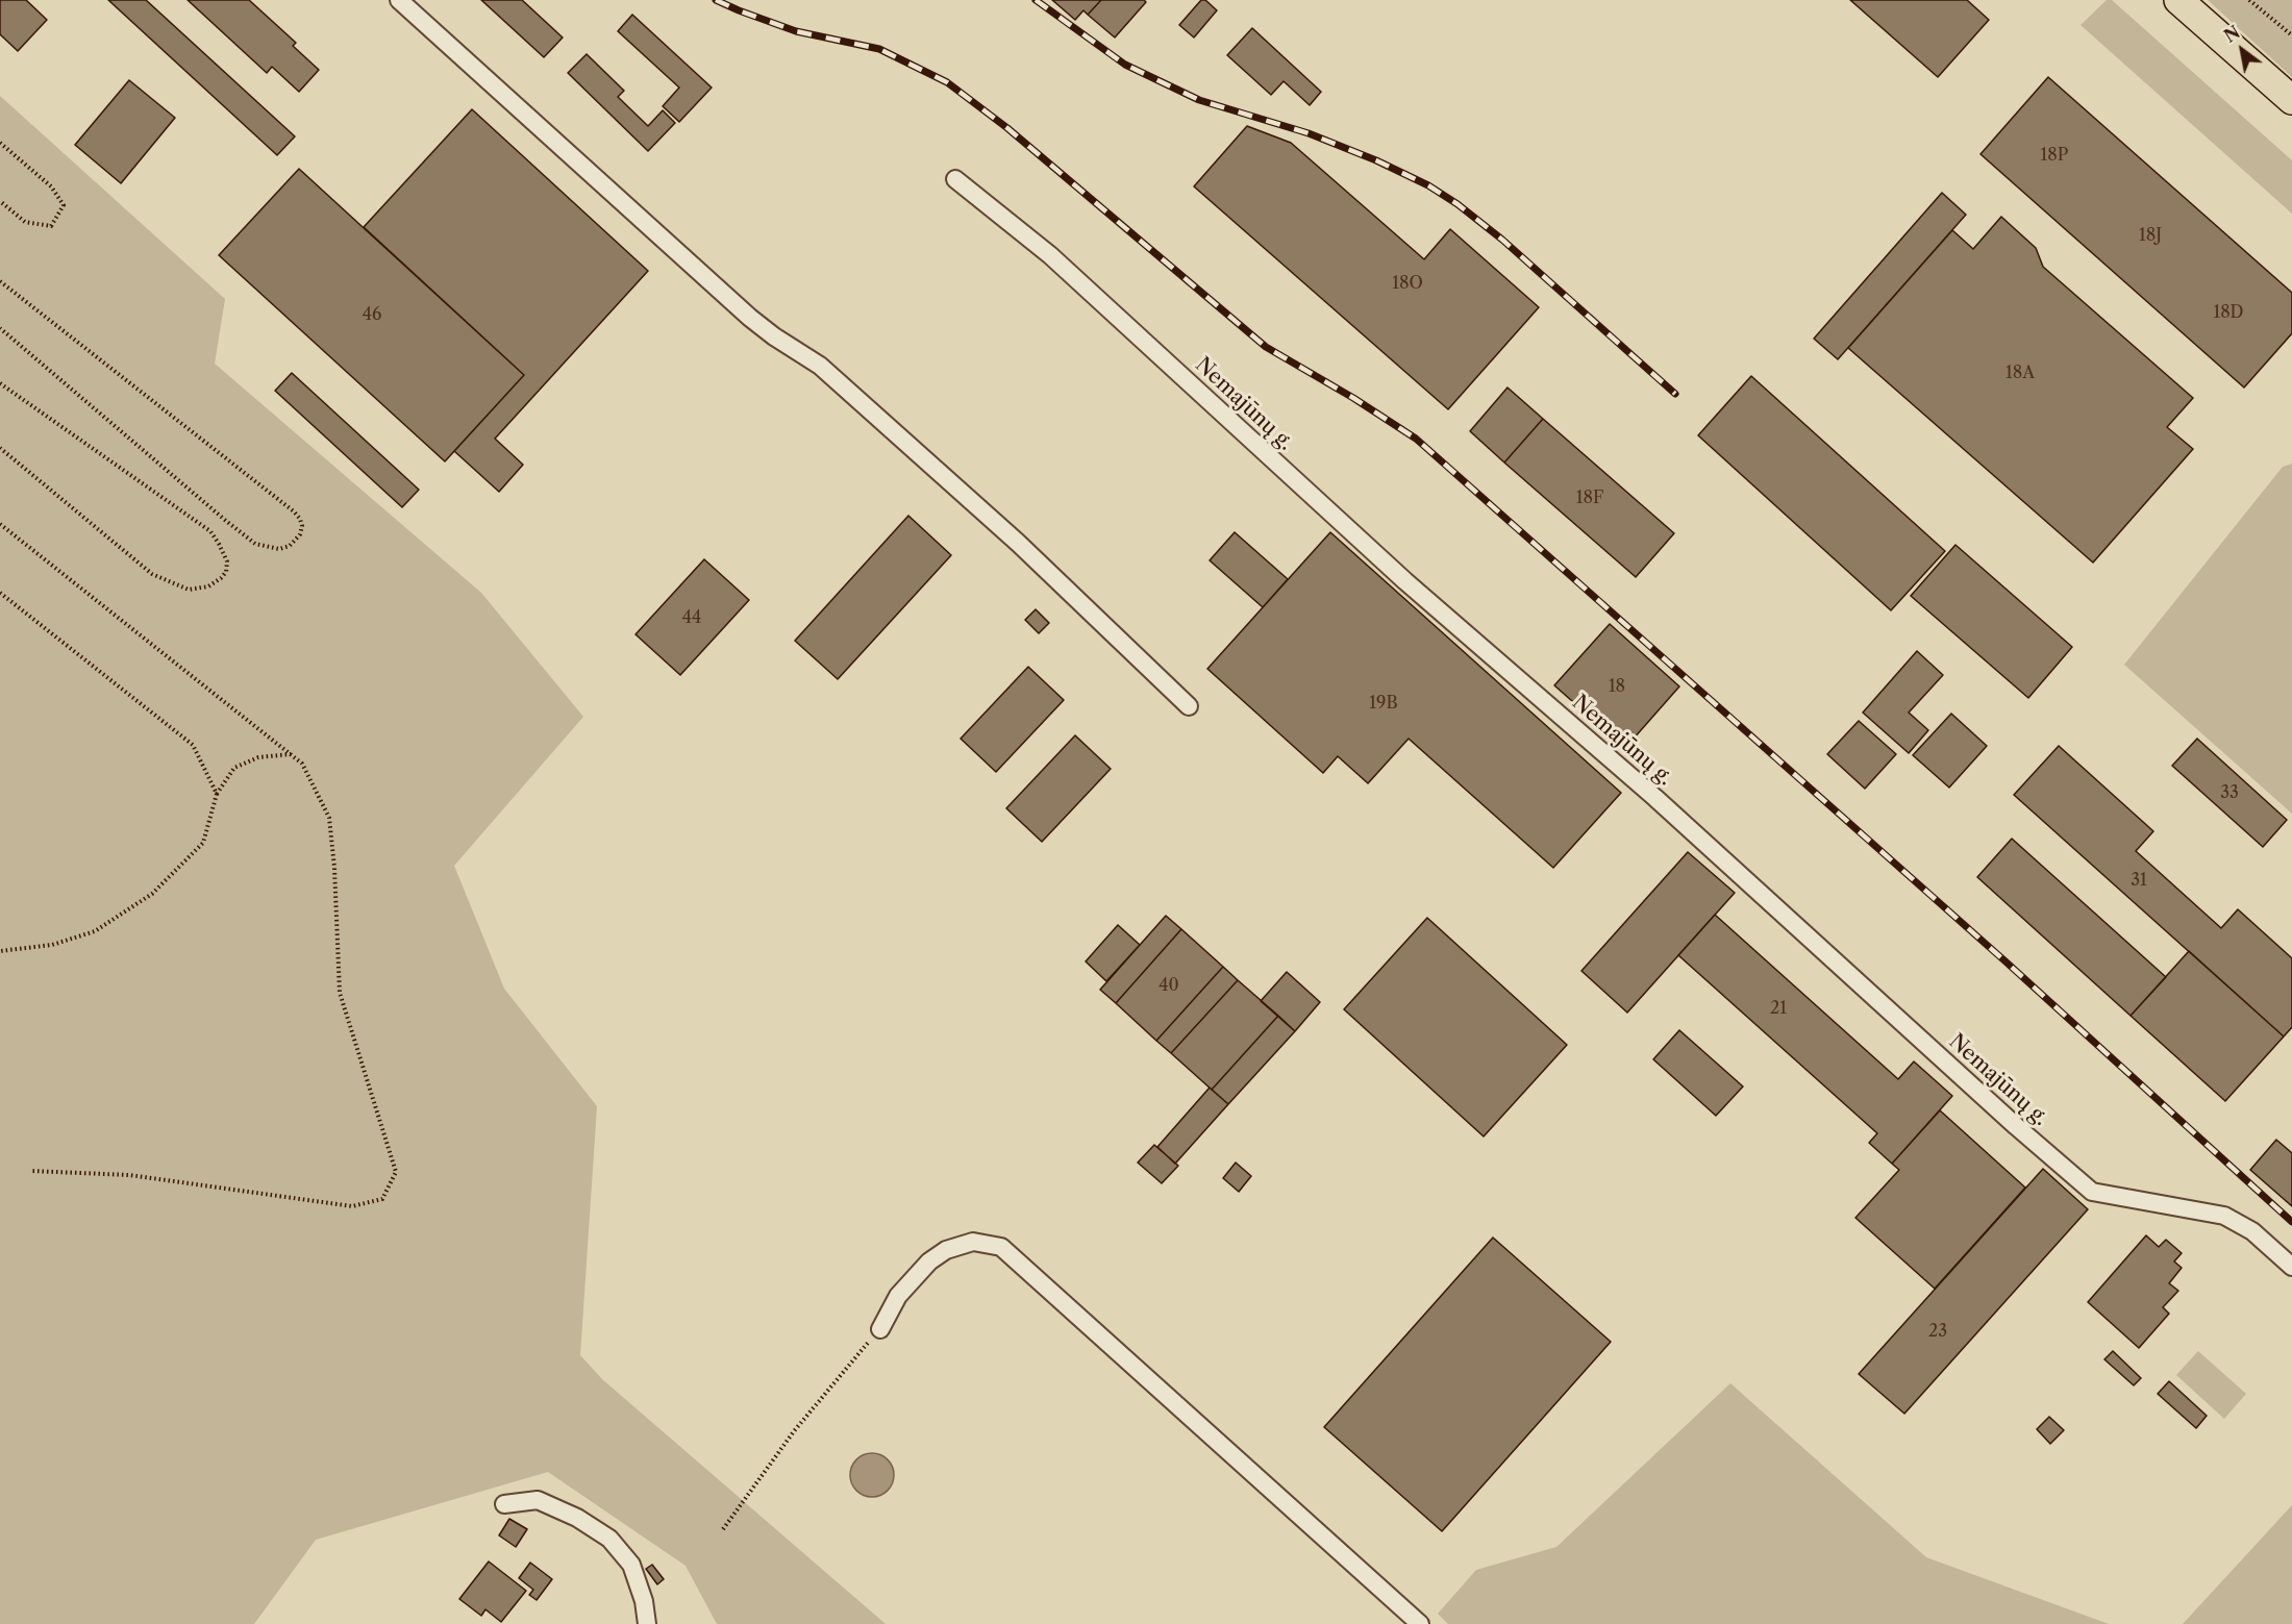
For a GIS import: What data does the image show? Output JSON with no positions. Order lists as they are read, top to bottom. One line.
{"streets":{"street":["Nemajūnų g."]},"house_numbers":["18P","18J","18O","18D","46","18A","18F","44","18","19B","33","31","40","21","23"],"north":"top left"}
